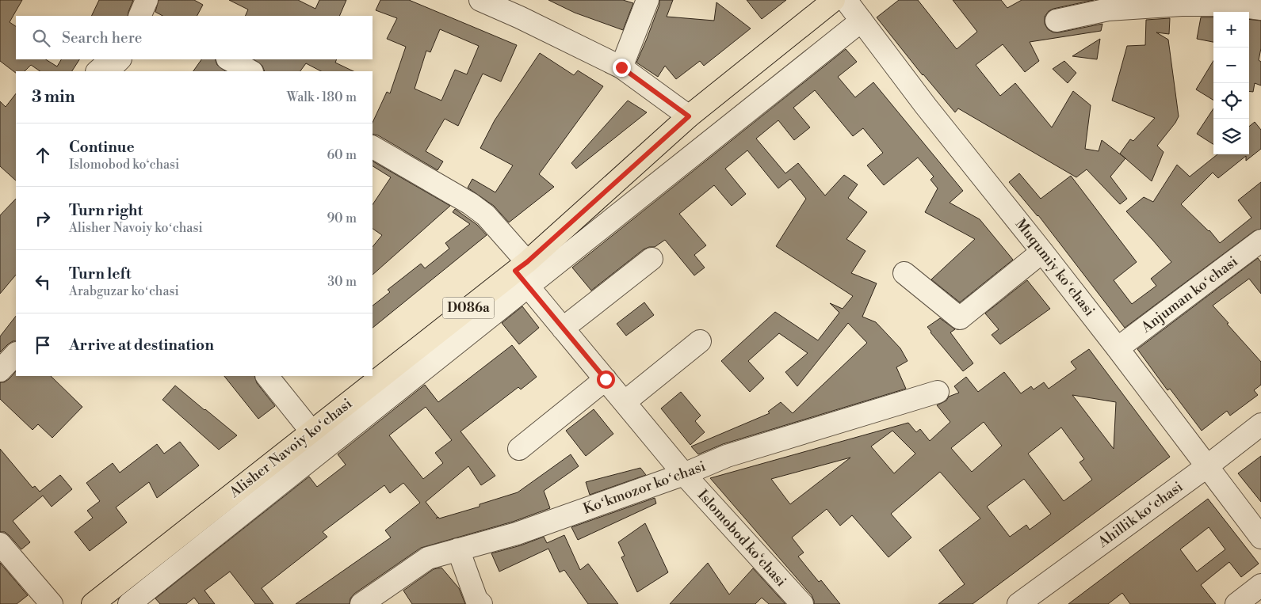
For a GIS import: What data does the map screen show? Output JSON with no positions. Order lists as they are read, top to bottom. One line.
{"streets":{"main road":["D086a","Alisher Navoiy koʻchasi"],"street":["Muqumiy koʻchasi","Anjuman koʻchasi","Koʻkmozor koʻchasi","Ahillik koʻchasi","Islomobod ko‘chasi"]},"crossings":[["Muqumiy koʻchasi","Anjuman koʻchasi"],["Muqumiy koʻchasi","Ahillik koʻchasi"],["Alisher Navoiy koʻchasi","Islomobod ko‘chasi"],["Koʻkmozor koʻchasi","Islomobod ko‘chasi"]],"page":{"map_buttons":["+","−"],"search":"Search here","heading":["3 min","Walk · 180 m"],"list":[["Continue","Islomobod ko‘chasi","60 m"],["Turn right","Alisher Navoiy koʻchasi","90 m"],["Turn left","Arabguzar koʻchasi","30 m"],"Arrive at destination"]}}
